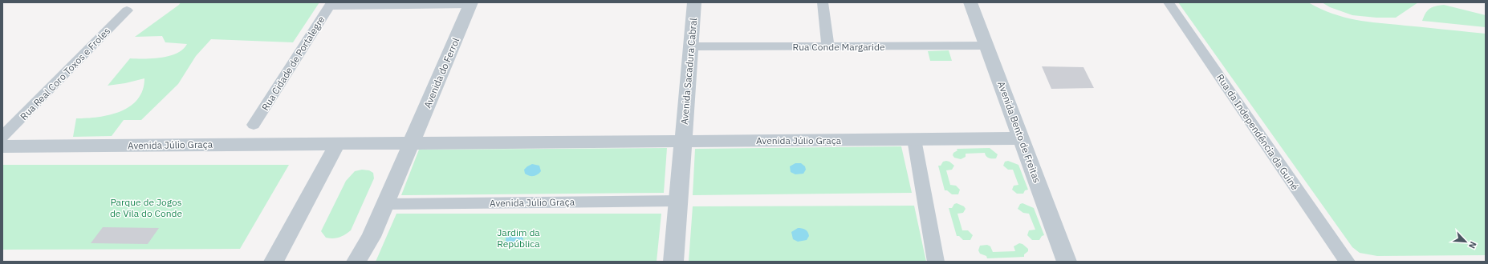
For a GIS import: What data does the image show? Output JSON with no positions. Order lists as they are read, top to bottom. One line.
{"streets":{"street":["Rua Conde Margaride","Rua Cidade de Portalegre","Avenida Sacadura Cabral","Avenida do Ferrol","Rua Real Coro Toxos e Froles","Avenida Bento de Freitas","Rua da Independência da Guiné","Avenida Júlio Graça"]},"crossings":[["Rua Conde Margaride","Avenida Sacadura Cabral"],["Rua Conde Margaride","Avenida Bento de Freitas"],["Avenida Sacadura Cabral","Avenida Júlio Graça"],["Avenida do Ferrol","Avenida Júlio Graça"],["Avenida Bento de Freitas","Avenida Júlio Graça"]],"parks":["Parque de Jogos de Vila do Conde","Jardim da República"],"north":"bottom right"}
